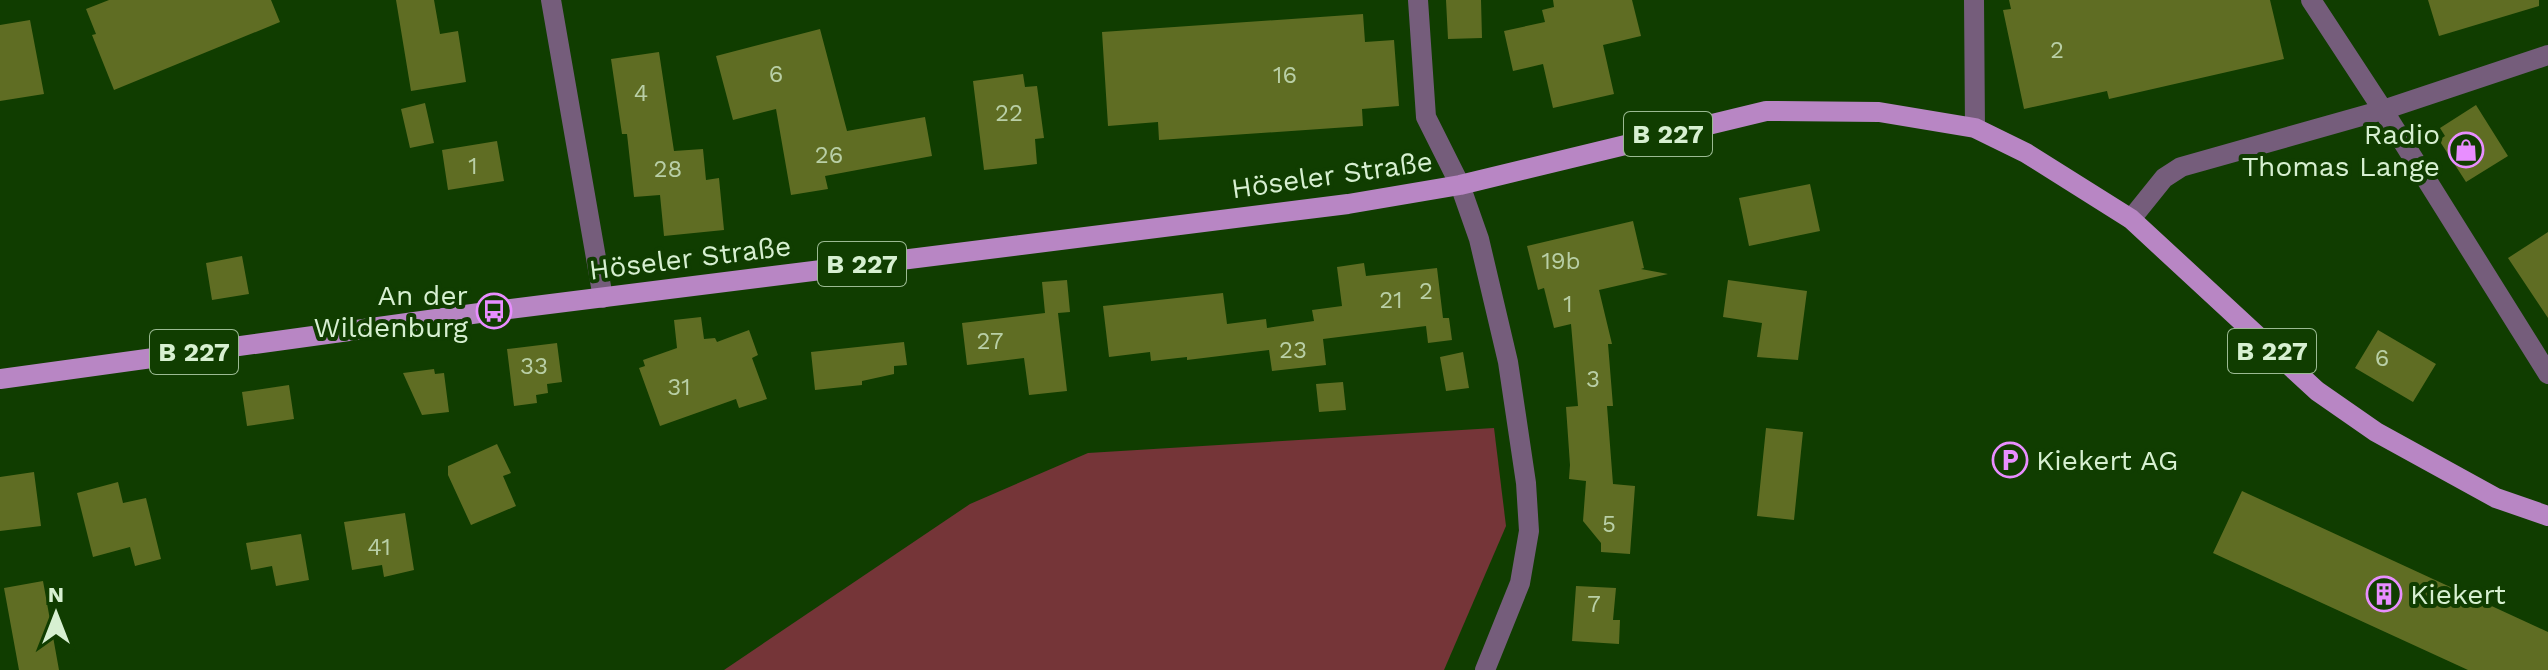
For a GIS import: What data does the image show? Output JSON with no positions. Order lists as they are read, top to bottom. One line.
{"streets":{"main road":["B 227","Höseler Straße"]},"places":{"shop":["Radio Thomas Lange"],"bus stop":["An der Wildenburg"],"parking":["Kiekert AG"],"building":["Kiekert"]},"house_numbers":["2","6","16","4","22","26","1","28","19b","2","21","1","27","23","6","33","3","31","5","41","7"],"north":"top"}
